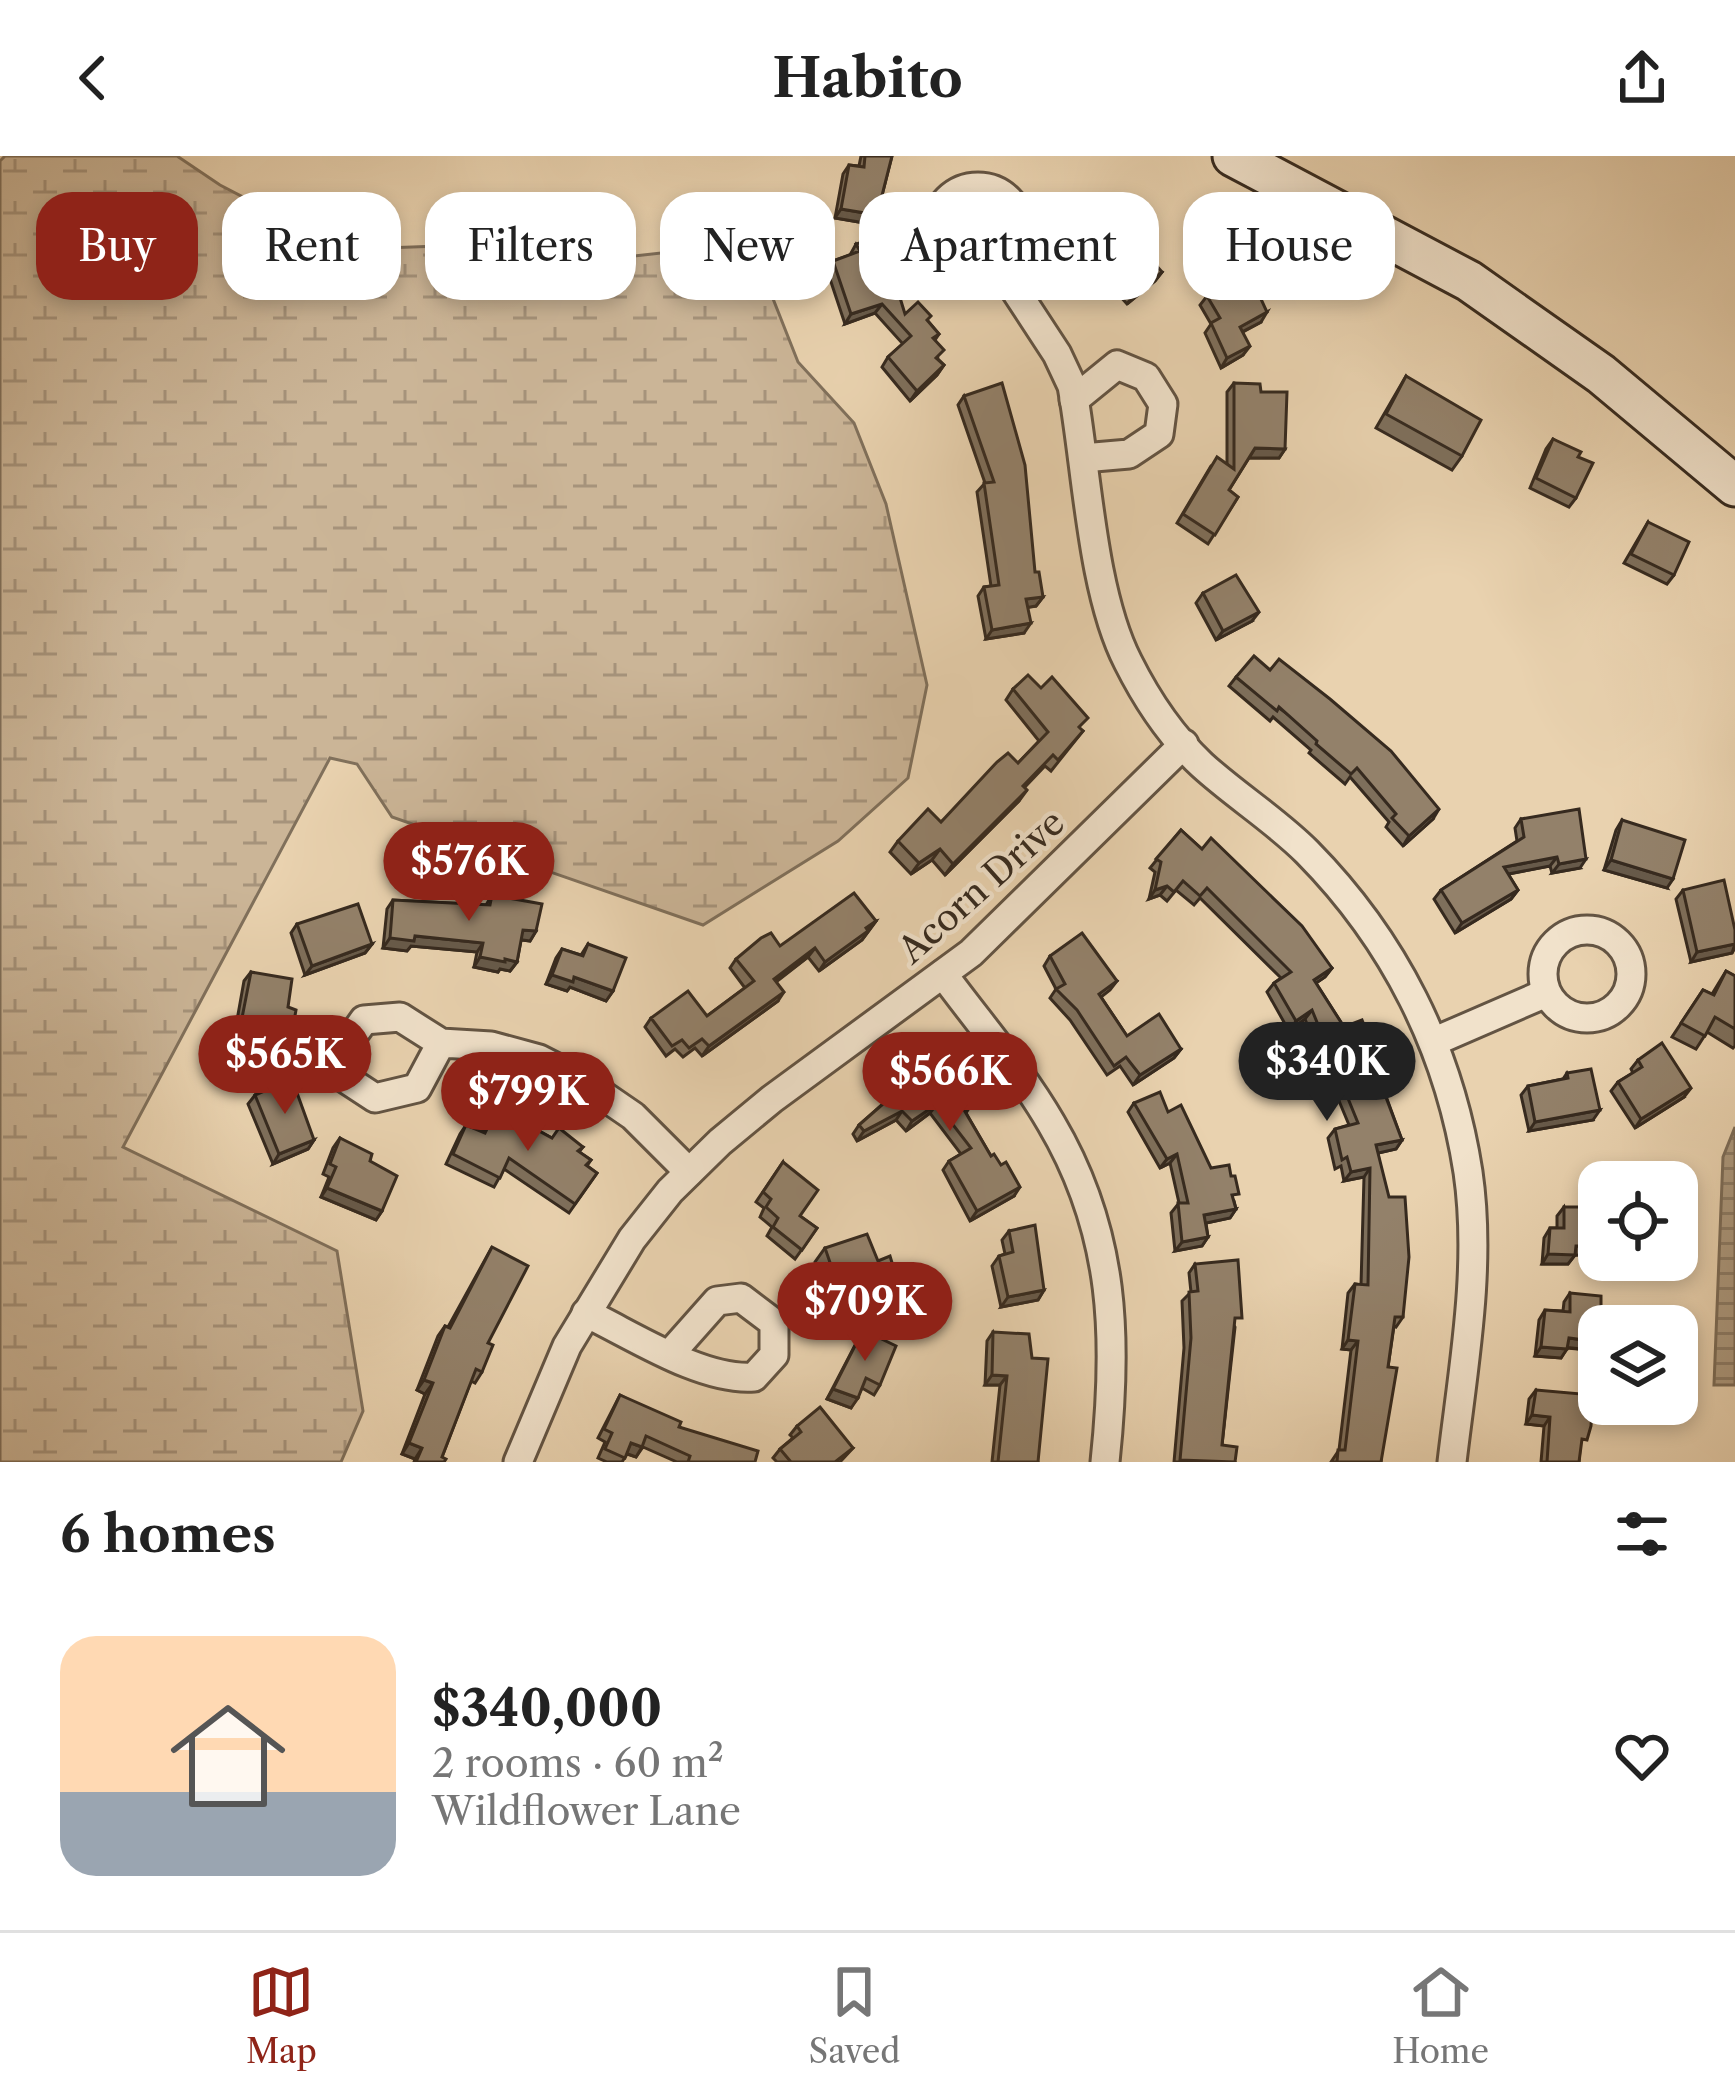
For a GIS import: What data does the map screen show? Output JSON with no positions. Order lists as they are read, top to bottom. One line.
{"streets":{"street":["Acorn Drive"]},"page":{"header":"Habito","chip":["Buy","Rent","Filters","New","Apartment","House"],"price":["$576K","$565K","$340K","$566K","$799K","$709K"],"heading":"6 homes","list":[{"name":"$340,000","note":"2 rooms · 60 m² · Wildflower Lane"}],"tabs":["Map","Saved","Home"]}}
